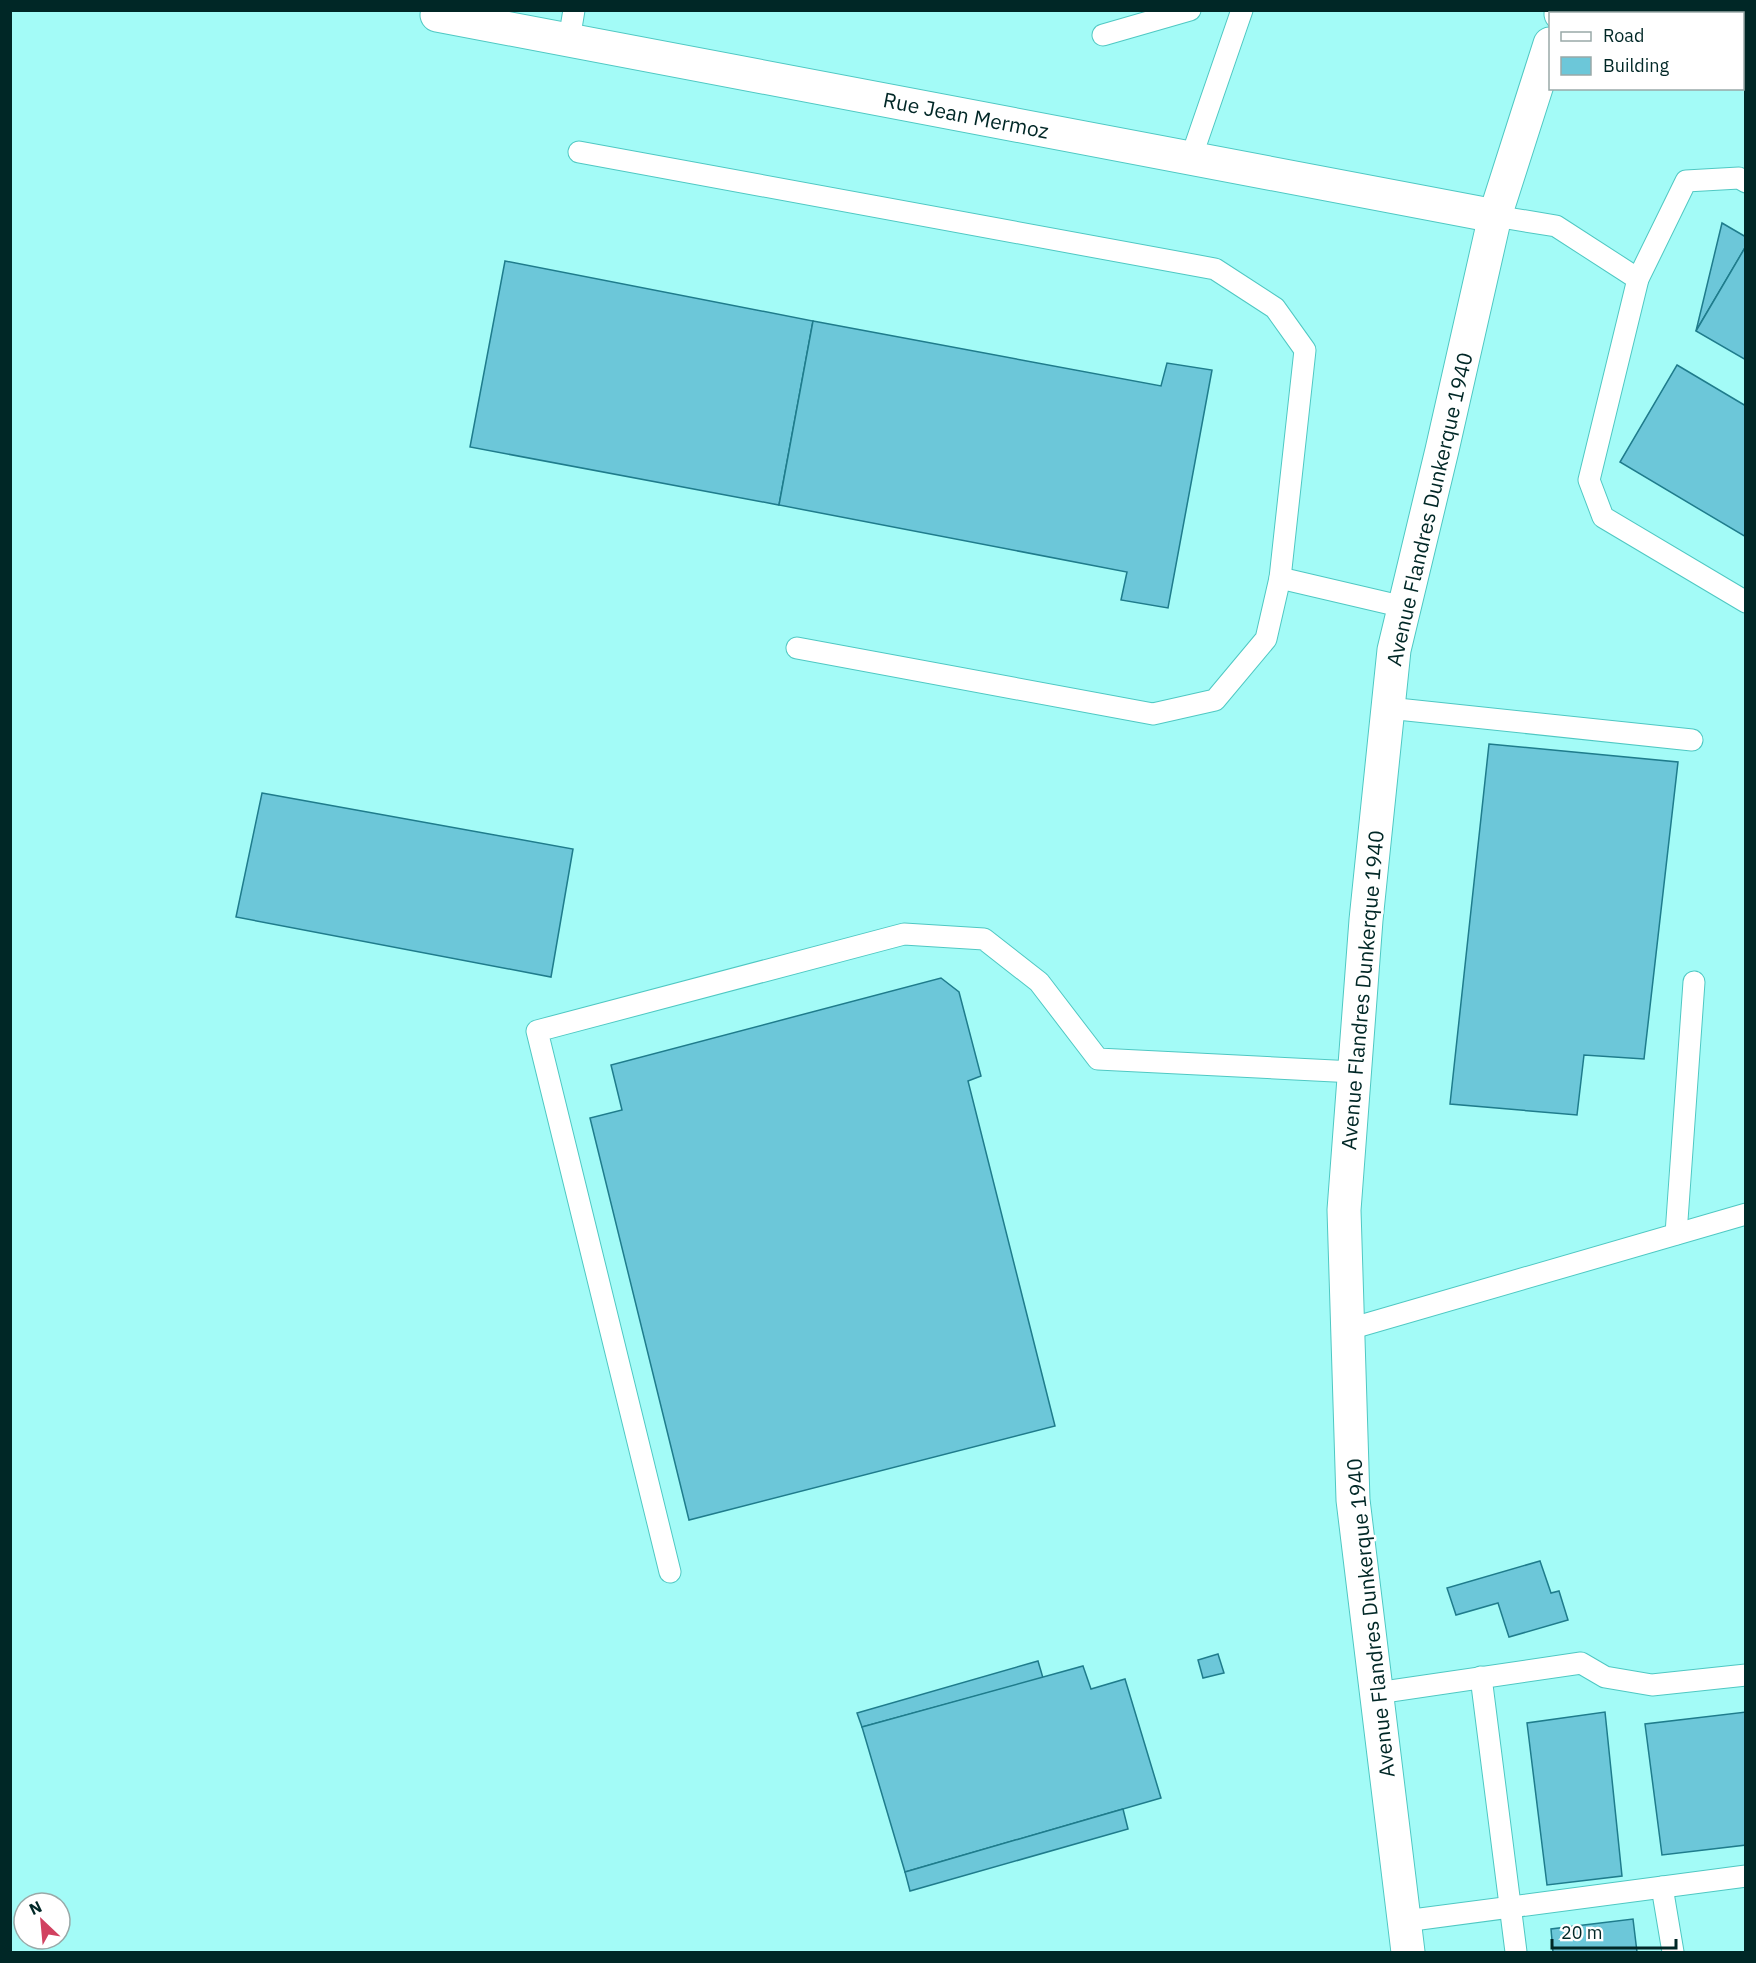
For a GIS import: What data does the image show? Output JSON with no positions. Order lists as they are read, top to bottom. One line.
{"streets":{"street":["Rue Jean Mermoz","Avenue Flandres Dunkerque 1940"]},"crossings":[["Rue Jean Mermoz","Avenue Flandres Dunkerque 1940"]],"legend":["Road","Building"],"scale_bar":"20 m","north":"top left"}
